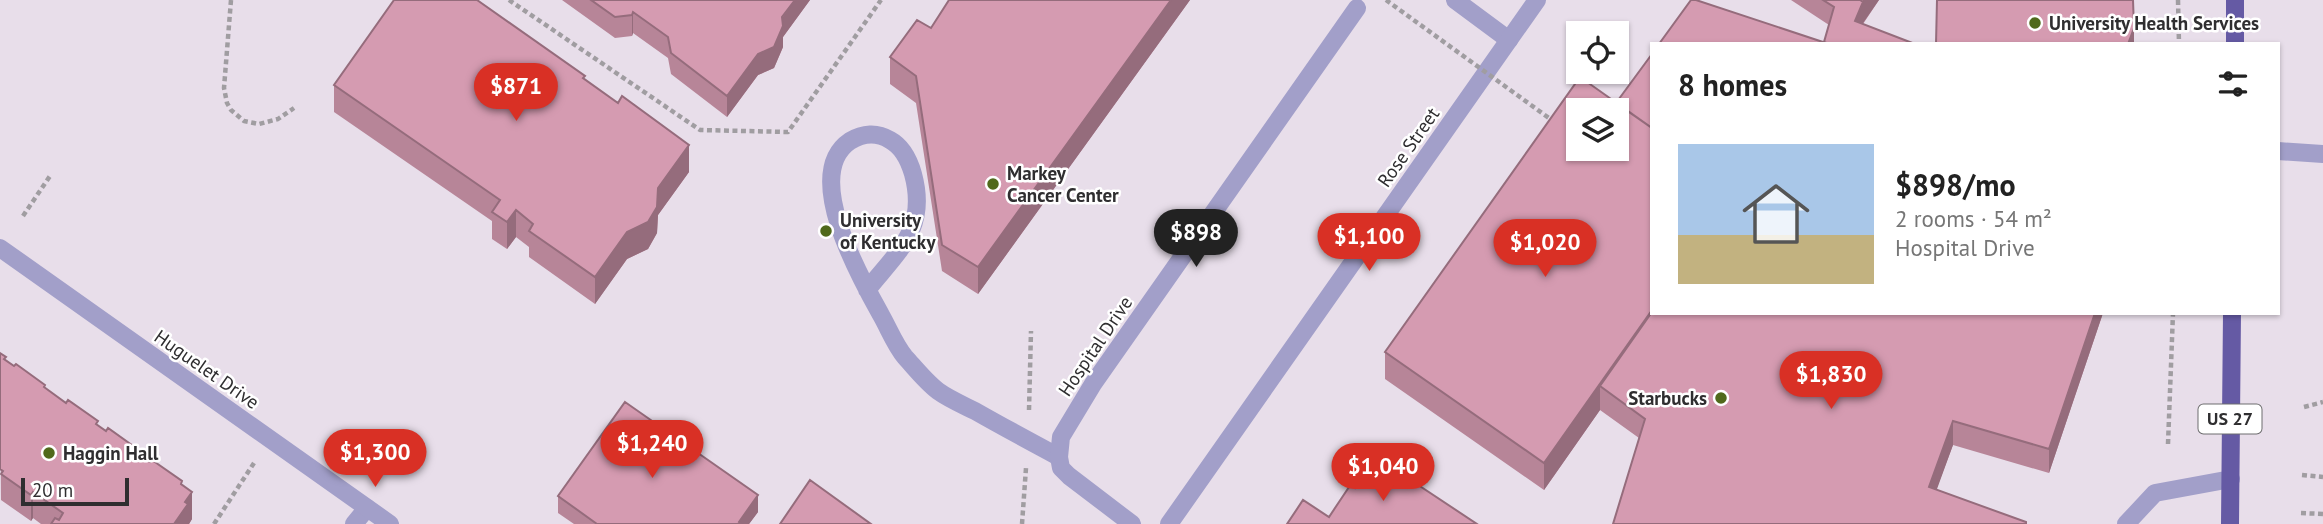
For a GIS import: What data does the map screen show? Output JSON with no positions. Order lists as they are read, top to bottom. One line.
{"streets":{"main road":["US 27"],"street":["Rose Street","Hospital Drive","Huguelet Drive"]},"places":["University Health Services","Markey Cancer Center","University of Kentucky","Starbucks","Haggin Hall"],"scale_bar":"20 m","page":{"heading":"8 homes","price":["$871","$898","$1,100","$1,020","$1,830","$1,240","$1,300","$1,040"],"list":[{"name":"$898/mo","note":"2 rooms · 54 m² · Hospital Drive"}],"scale":"20 m"}}
